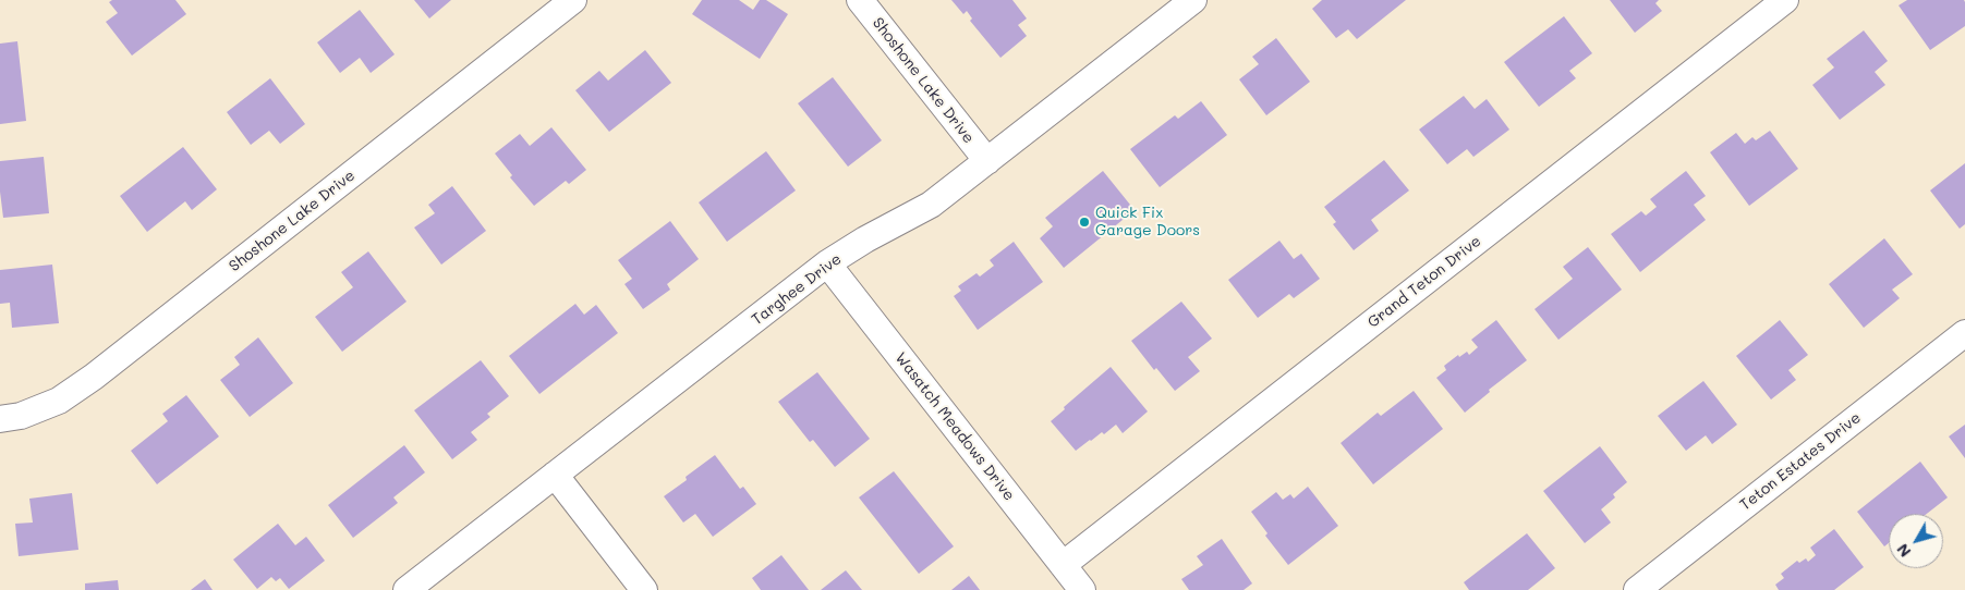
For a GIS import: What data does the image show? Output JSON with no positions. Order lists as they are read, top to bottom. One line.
{"streets":{"street":["Shoshone Lake Drive","Grand Teton Drive","Targhee Drive","Wasatch Meadows Drive","Teton Estates Drive"]},"crossings":[["Shoshone Lake Drive","Targhee Drive"],["Grand Teton Drive","Wasatch Meadows Drive"],["Targhee Drive","Wasatch Meadows Drive"]],"places":["Quick Fix Garage Doors"],"north":"bottom left"}
